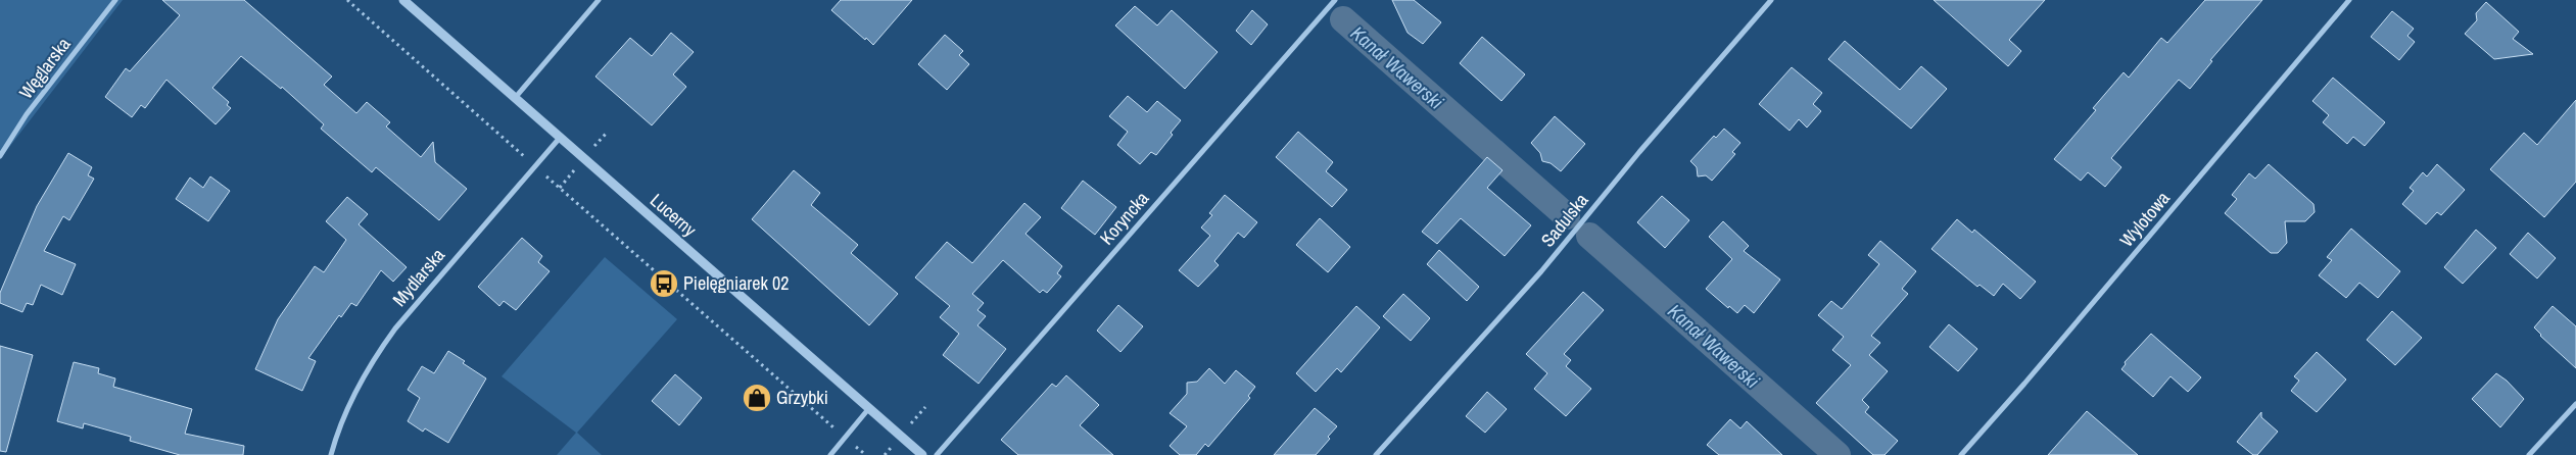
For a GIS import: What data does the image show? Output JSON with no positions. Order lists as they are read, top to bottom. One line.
{"streets":{"street":["Węglarska","Lucerny","Koryncka","Wylotowa","Sadulska","Mydlarska"]},"crossings":[["Lucerny","Mydlarska"]],"water":["Kanał Wawerski"],"places":{"bus stop":["Pielęgniarek 02"],"shop":["Grzybki"]}}
